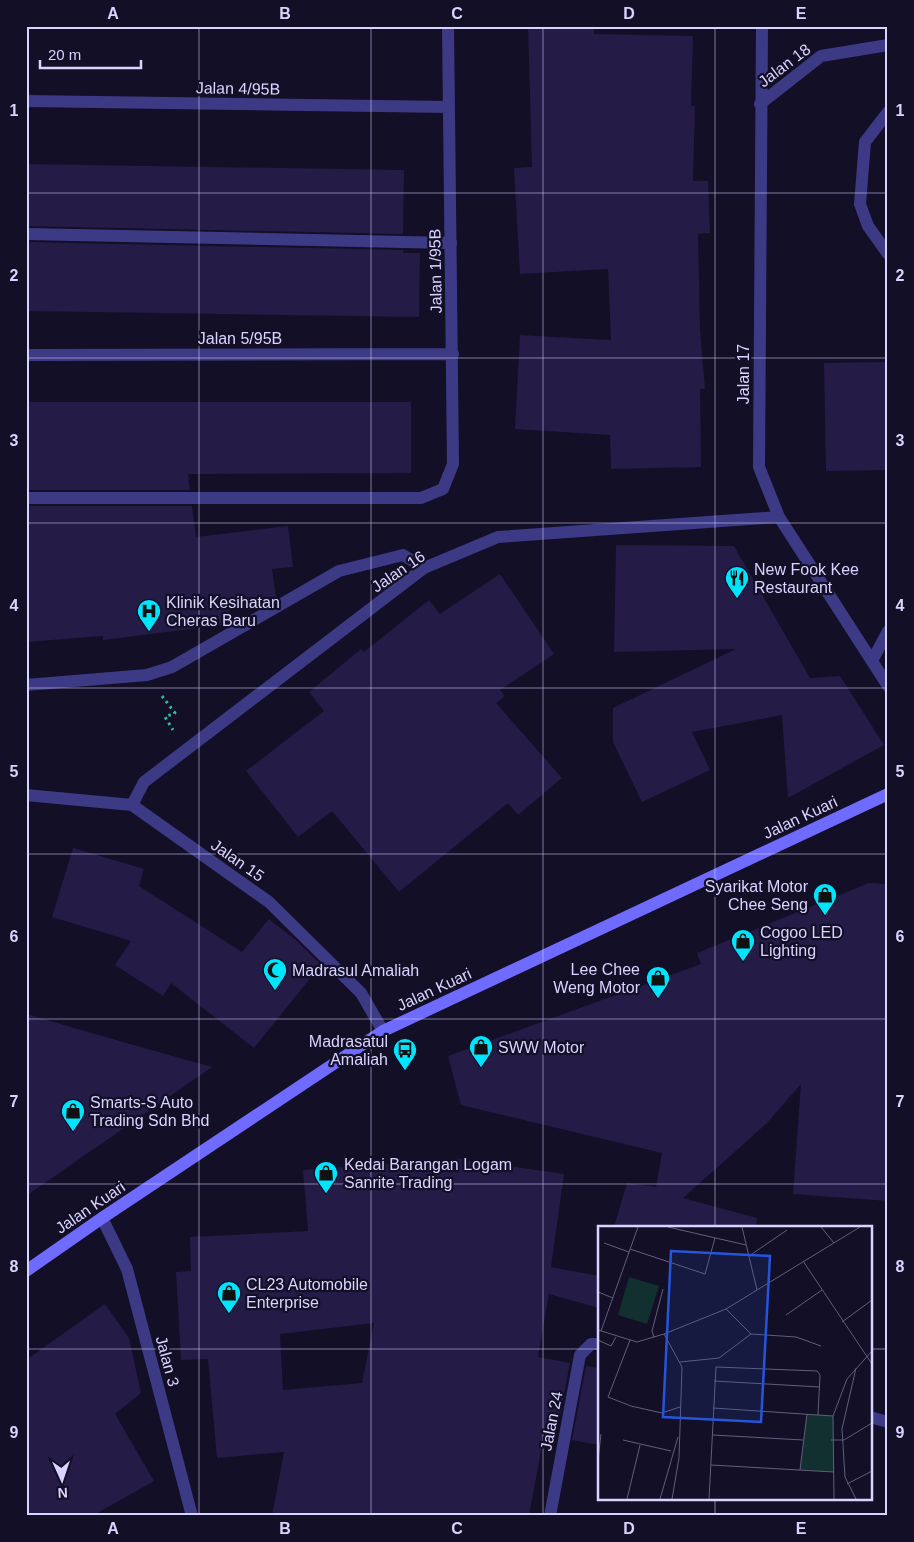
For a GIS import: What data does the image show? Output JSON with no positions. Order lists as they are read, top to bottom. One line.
{"streets":{"street":["Jalan 18","Jalan 4/95B","Jalan 1/95B","Jalan 5/95B","Jalan 17","Jalan 16","Jalan Kuari","Jalan 15","Jalan 3","Jalan 24"]},"crossings":[["Jalan 18","Jalan 17"],["Jalan 4/95B","Jalan 1/95B"],["Jalan 1/95B","Jalan 5/95B"],["Jalan 17","Jalan 16"],["Jalan 16","Jalan 15"],["Jalan Kuari","Jalan 15"],["Jalan Kuari","Jalan 3"]],"places":{"restaurant":["New Fook Kee Restaurant"],"hospital":["Klinik Kesihatan Cheras Baru"],"shop":["Syarikat Motor Chee Seng","Cogoo LED Lighting","Lee Chee Weng Motor","SWW Motor","Smarts-S Auto Trading Sdn Bhd","Kedai Barangan Logam Sanrite Trading","CL23 Automobile Enterprise"],"mosque":["Madrasul Amaliah"],"bus stop":["Madrasatul Amaliah"]},"scale_bar":"20 m","north":"bottom","grid":{"columns":["A","B","C","D","E"],"rows":["1","2","3","4","5","6","7","8","9"]}}
